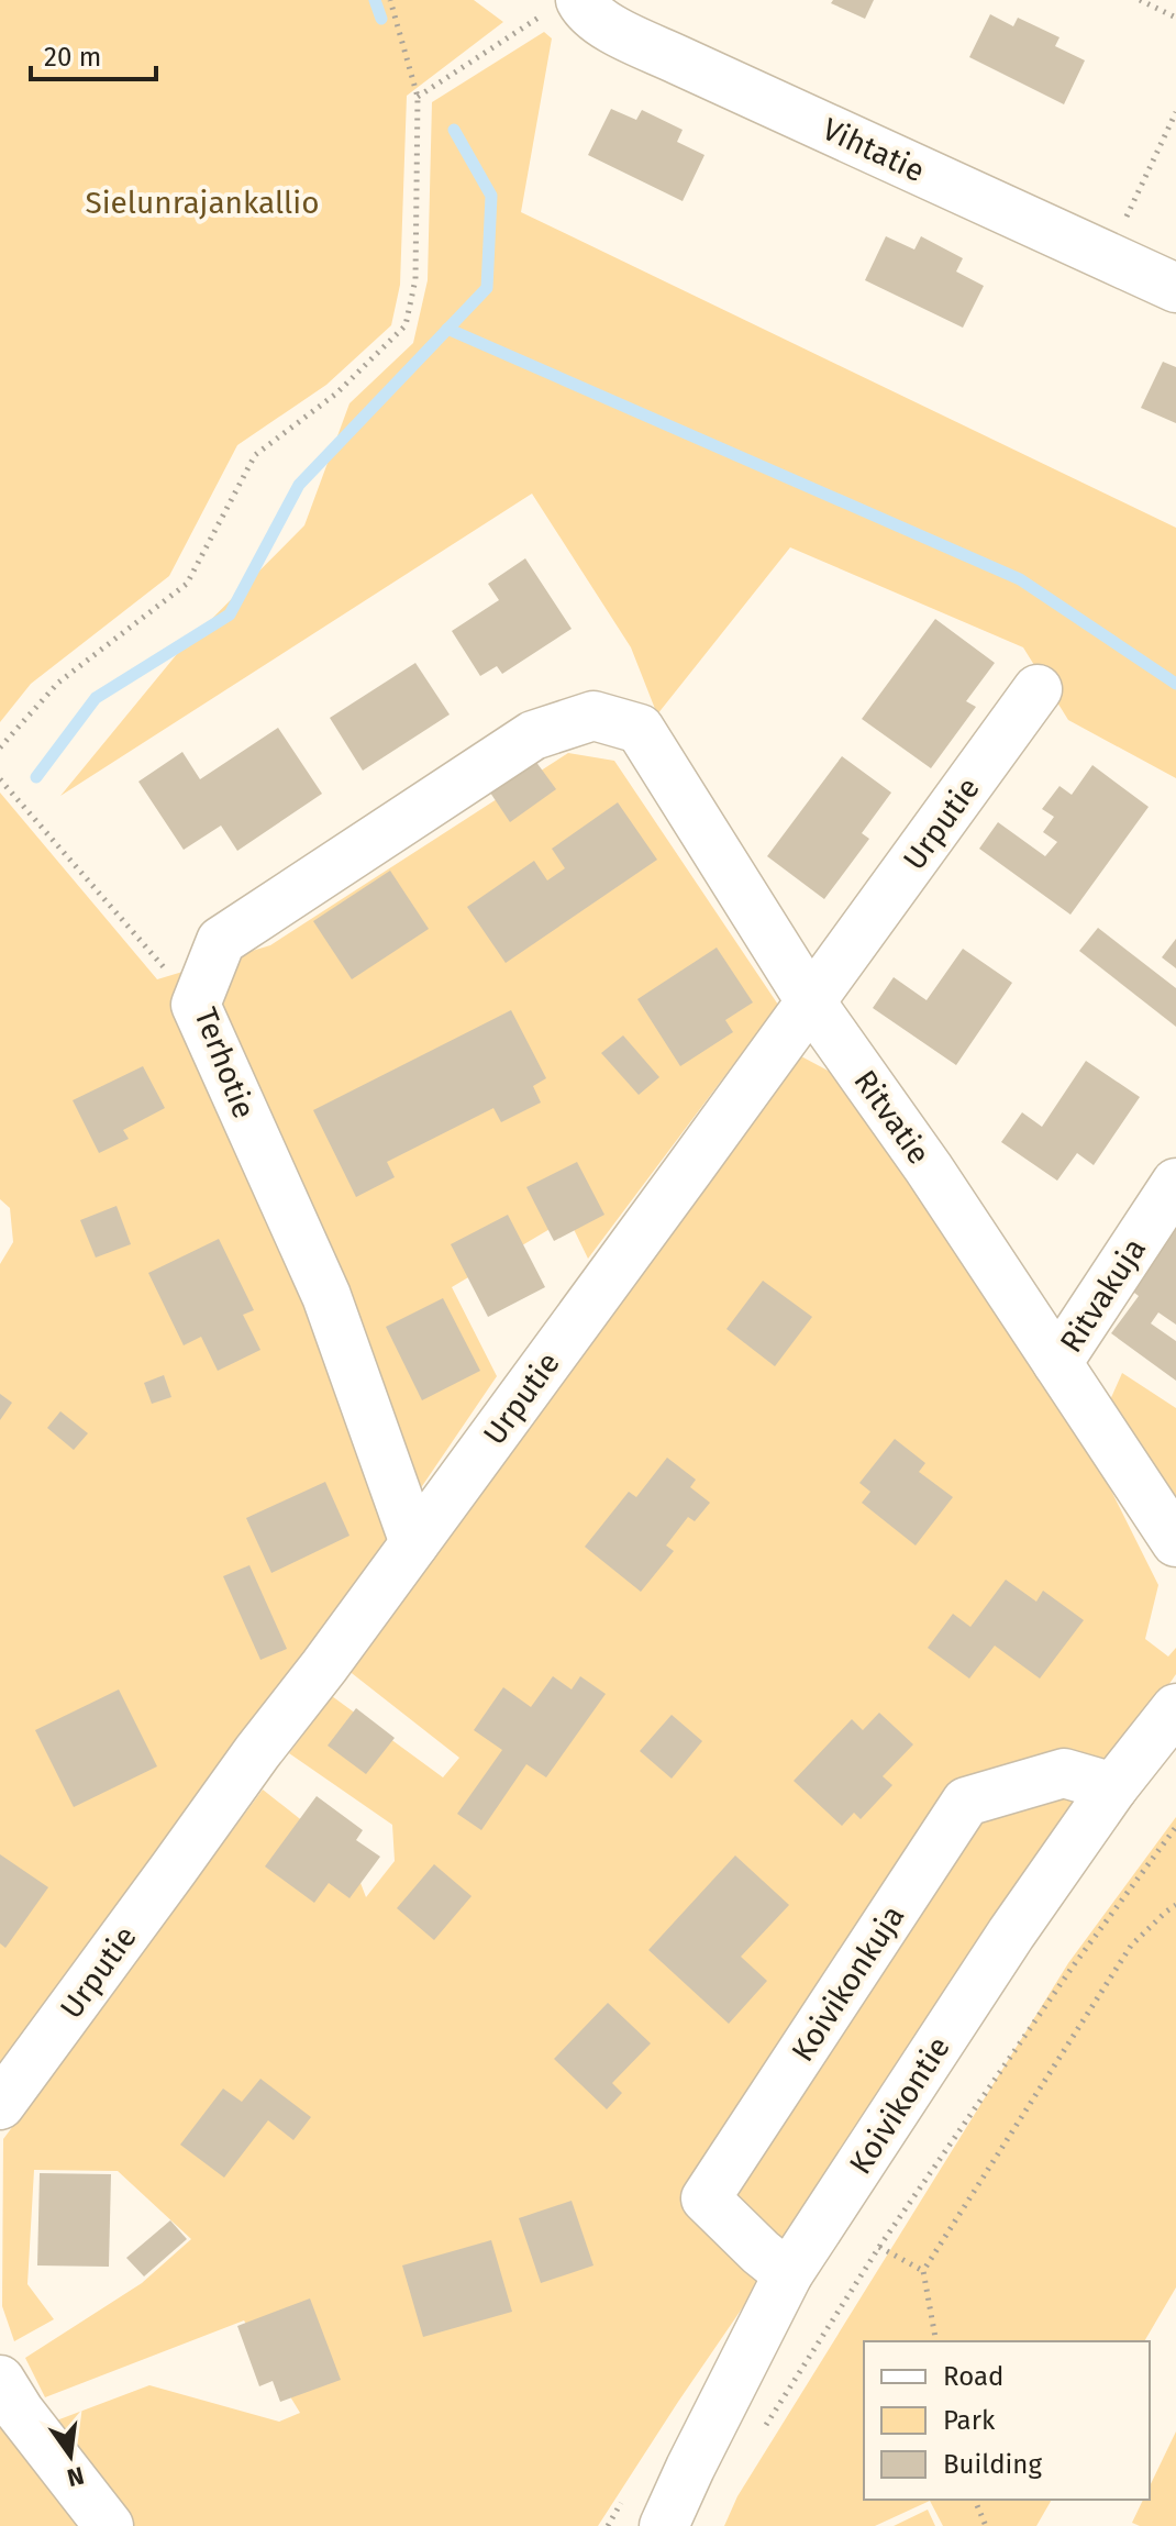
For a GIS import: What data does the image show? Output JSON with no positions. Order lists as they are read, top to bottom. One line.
{"streets":{"street":["Vihtatie","Urputie","Terhotie","Ritvatie","Ritvakuja","Koivikonkuja","Koivikontie"]},"crossings":[["Urputie","Terhotie"],["Urputie","Ritvatie"],["Terhotie","Ritvatie"],["Ritvatie","Ritvakuja"],["Koivikonkuja","Koivikontie"]],"parks":["Sielunrajankallio"],"legend":["Road","Park","Building"],"scale_bar":"20 m","north":"bottom"}
